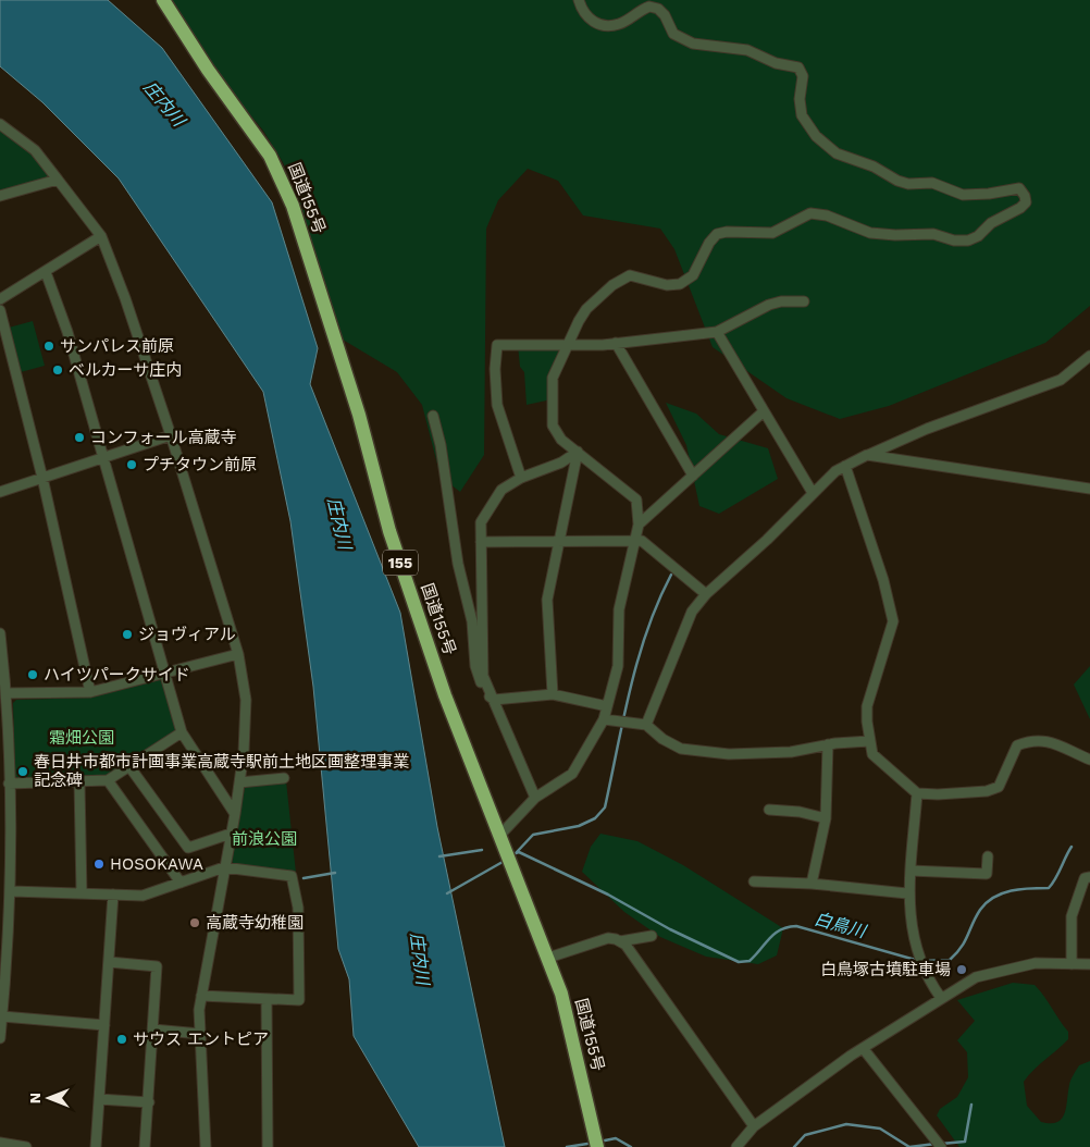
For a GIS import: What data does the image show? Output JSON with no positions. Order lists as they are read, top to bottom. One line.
{"streets":{"highway":["国道155号","155"]},"water":["庄内川","白鳥川"],"parks":["霜畑公園","前浪公園"],"places":["サンパレス前原","ベルカーサ庄内","コンフォール高蔵寺","プチタウン前原","ジョヴィアル","ハイツパークサイド","春日井市都市計画事業高蔵寺駅前土地区画整理事業 記念碑","HOSOKAWA","高蔵寺幼稚園","白鳥塚古墳駐車場","サウス エントピア"],"north":"left"}
